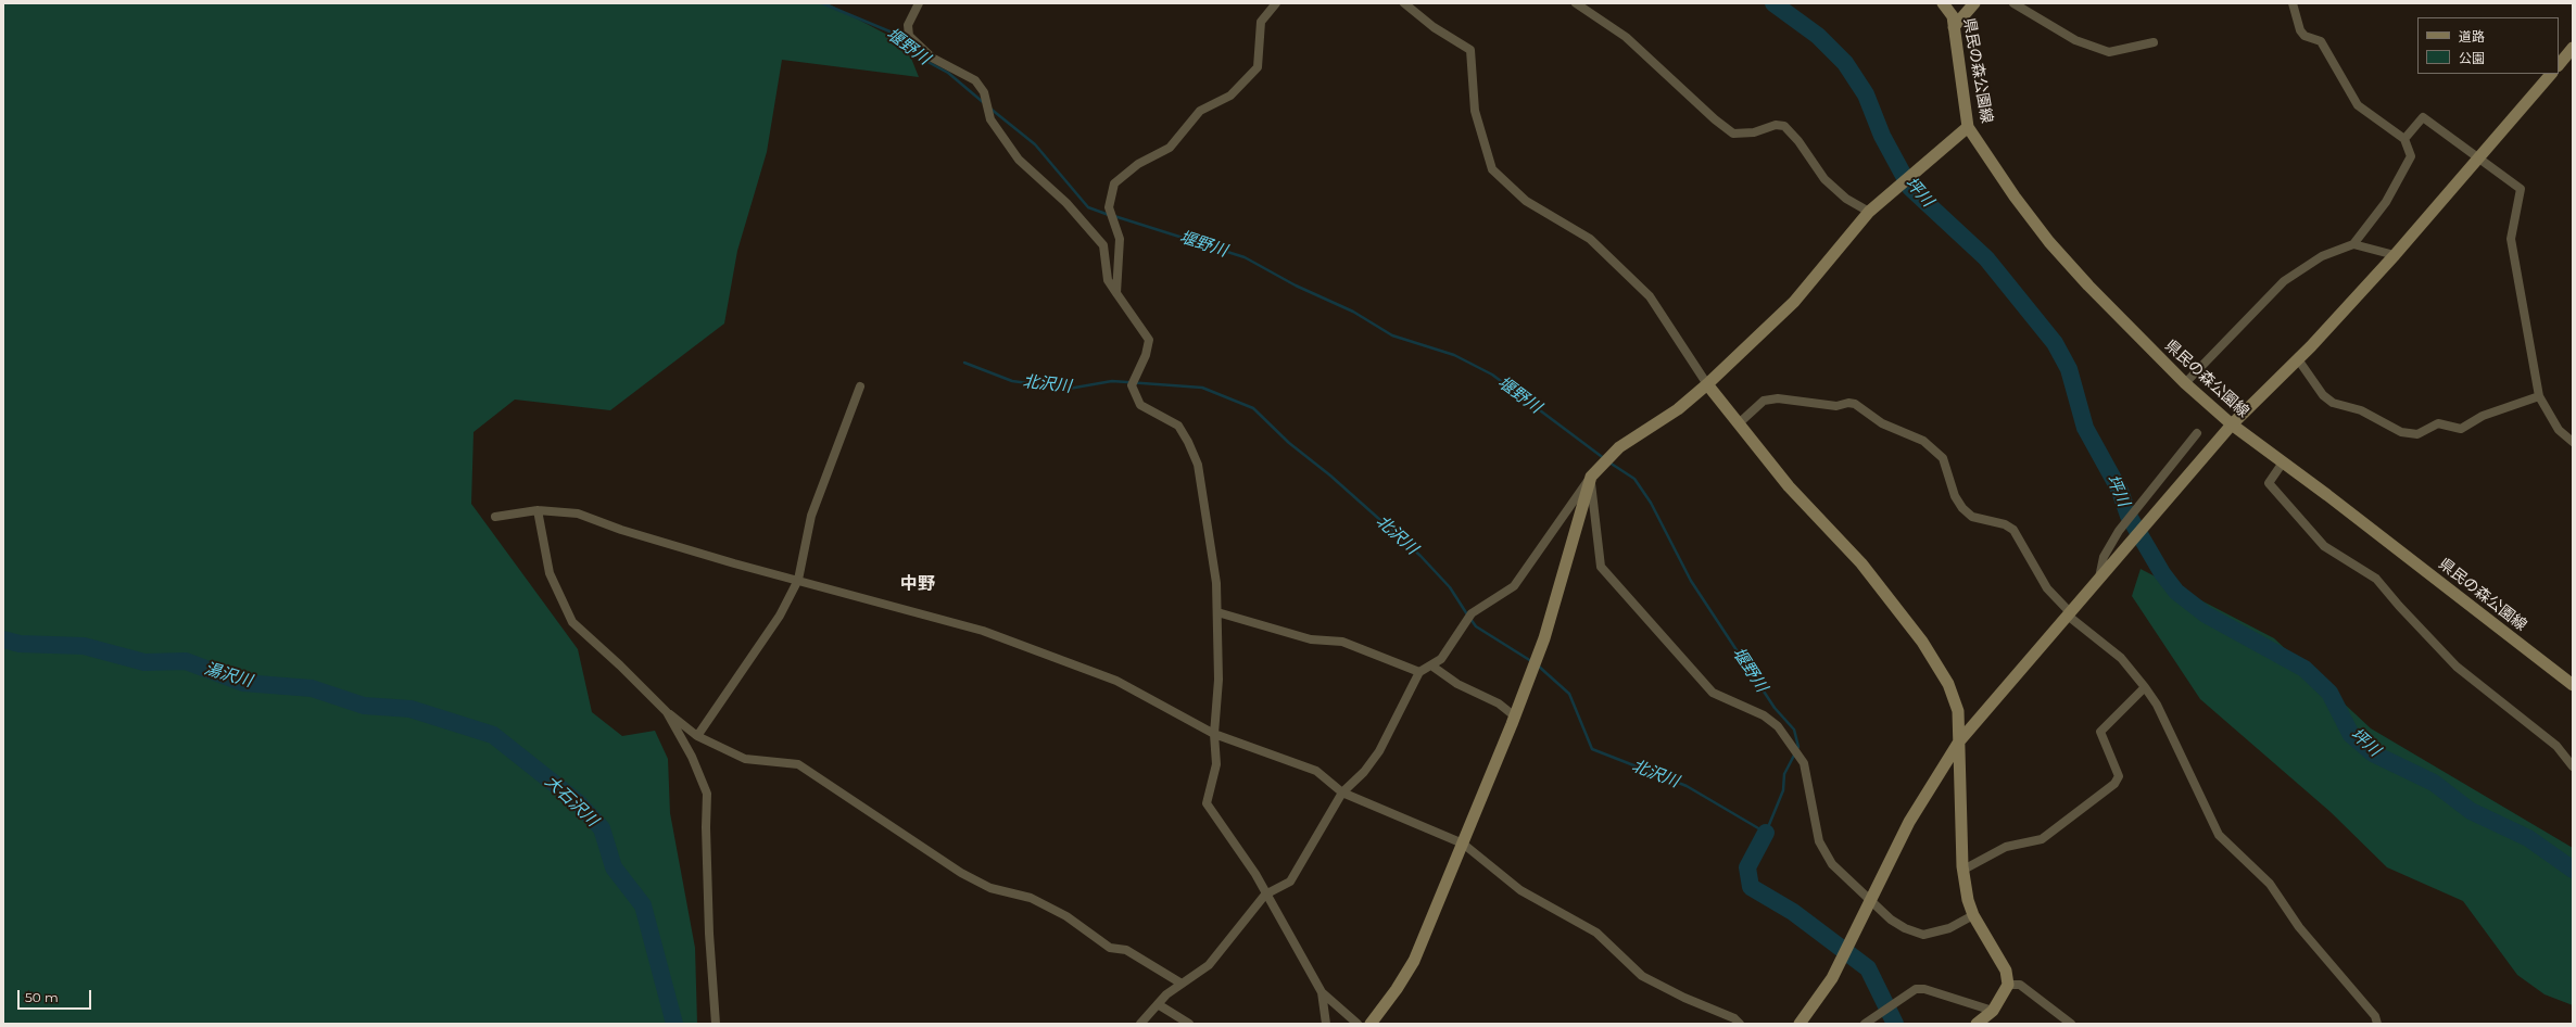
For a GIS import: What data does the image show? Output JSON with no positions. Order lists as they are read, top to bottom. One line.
{"streets":{"street":["県民の森公園線"]},"districts":["中野"],"water":["堰野川","坪川","北沢川","湯沢川","大石沢川"],"legend":["道路","公園"],"scale_bar":"50 m"}
